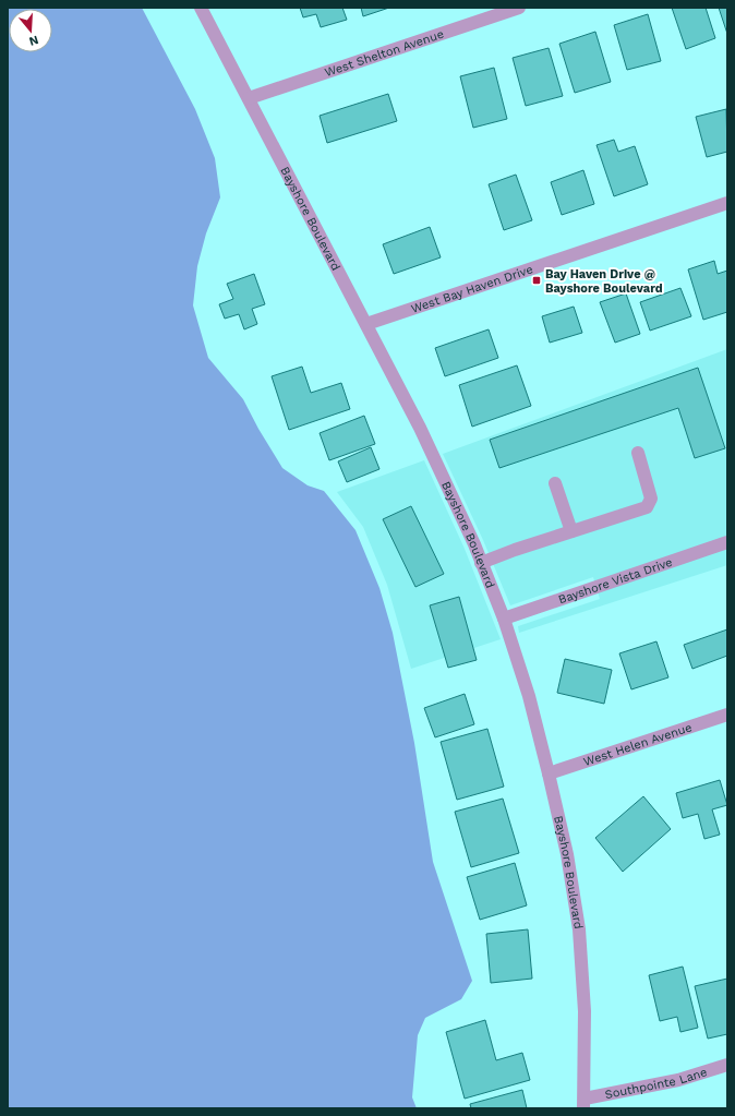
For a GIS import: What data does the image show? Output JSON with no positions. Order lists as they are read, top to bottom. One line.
{"streets":{"street":["West Shelton Avenue","Bayshore Boulevard","West Bay Haven Drive","Bayshore Vista Drive","West Helen Avenue","Southpointe Lane"]},"crossings":[["West Shelton Avenue","Bayshore Boulevard"],["Bayshore Boulevard","West Bay Haven Drive"],["Bayshore Boulevard","Bayshore Vista Drive"],["Bayshore Boulevard","West Helen Avenue"],["Bayshore Boulevard","Southpointe Lane"]],"places":{"transit":["Bay Haven Drive @ Bayshore Boulevard"]},"north":"bottom"}
